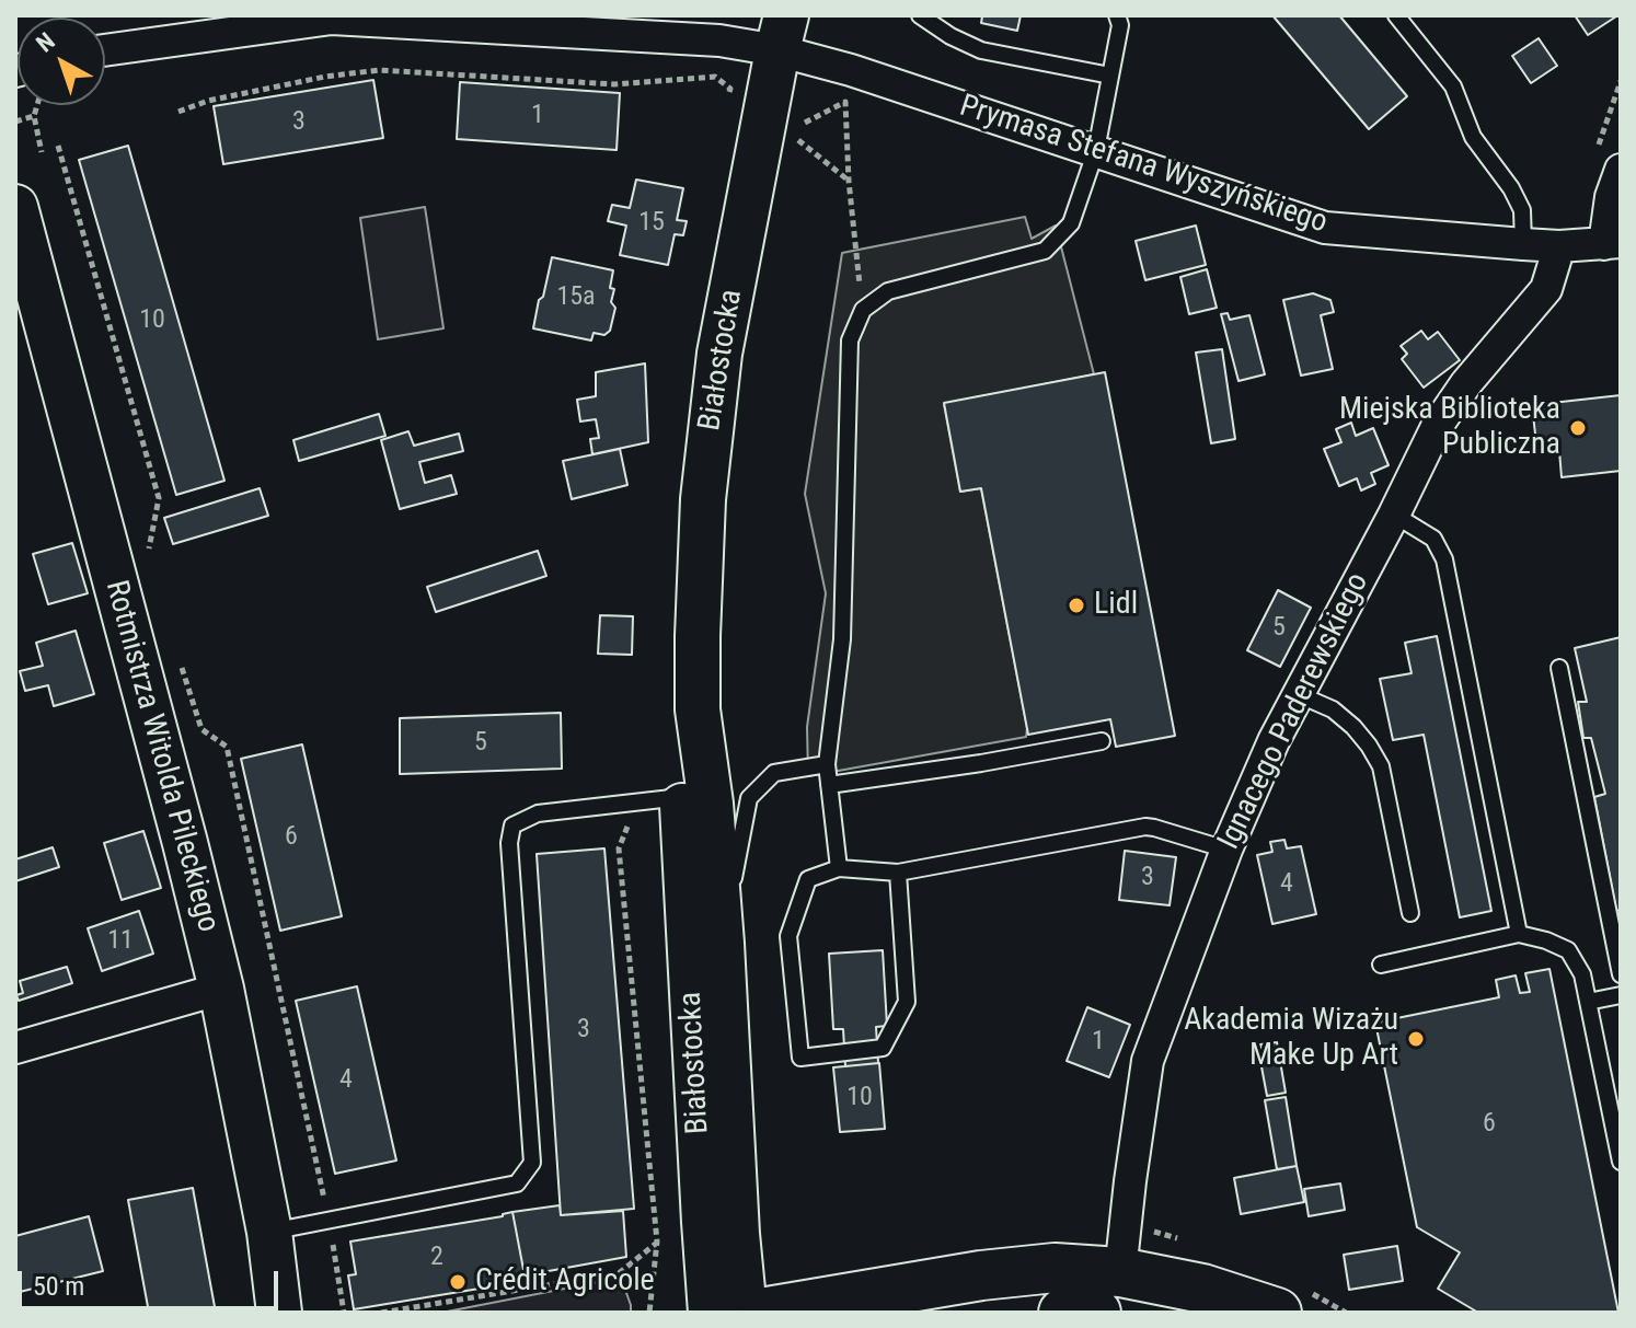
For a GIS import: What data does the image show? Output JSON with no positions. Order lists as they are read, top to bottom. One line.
{"streets":{"main road":["Białostocka","Rotmistrza Witolda Pileckiego"],"street":["Prymasa Stefana Wyszyńskiego","Ignacego Paderewskiego"]},"crossings":[["Prymasa Stefana Wyszyńskiego","Białostocka"],["Prymasa Stefana Wyszyńskiego","Ignacego Paderewskiego"]],"places":["Miejska Biblioteka Publiczna","Lidl","Akademia Wizażu Make Up Art","Crédit Agricole"],"house_numbers":["1","3","15","15a","10","5","5","6","3","4","11","3","1","4","10","6","2"],"scale_bar":"50 m","north":"top left"}
